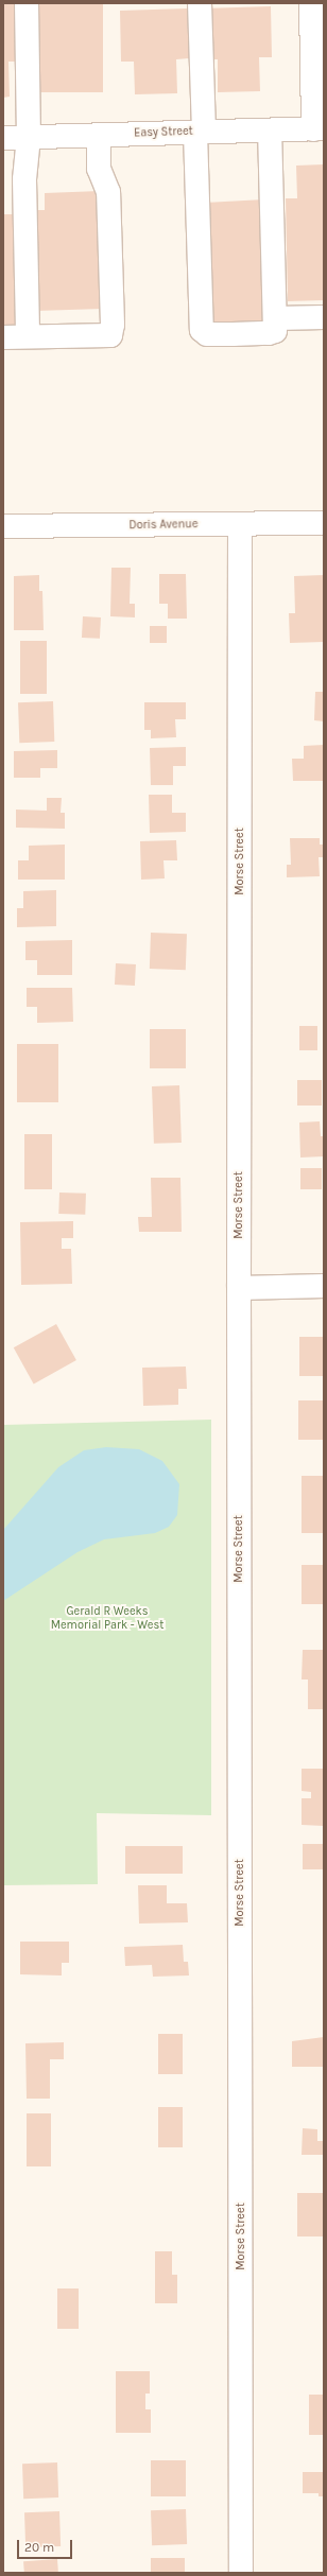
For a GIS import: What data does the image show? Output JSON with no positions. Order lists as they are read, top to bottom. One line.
{"streets":{"street":["Easy Street","Doris Avenue","Morse Street"]},"crossings":[["Doris Avenue","Morse Street"]],"parks":["Gerald R Weeks Memorial Park - West"],"scale_bar":"20 m"}
